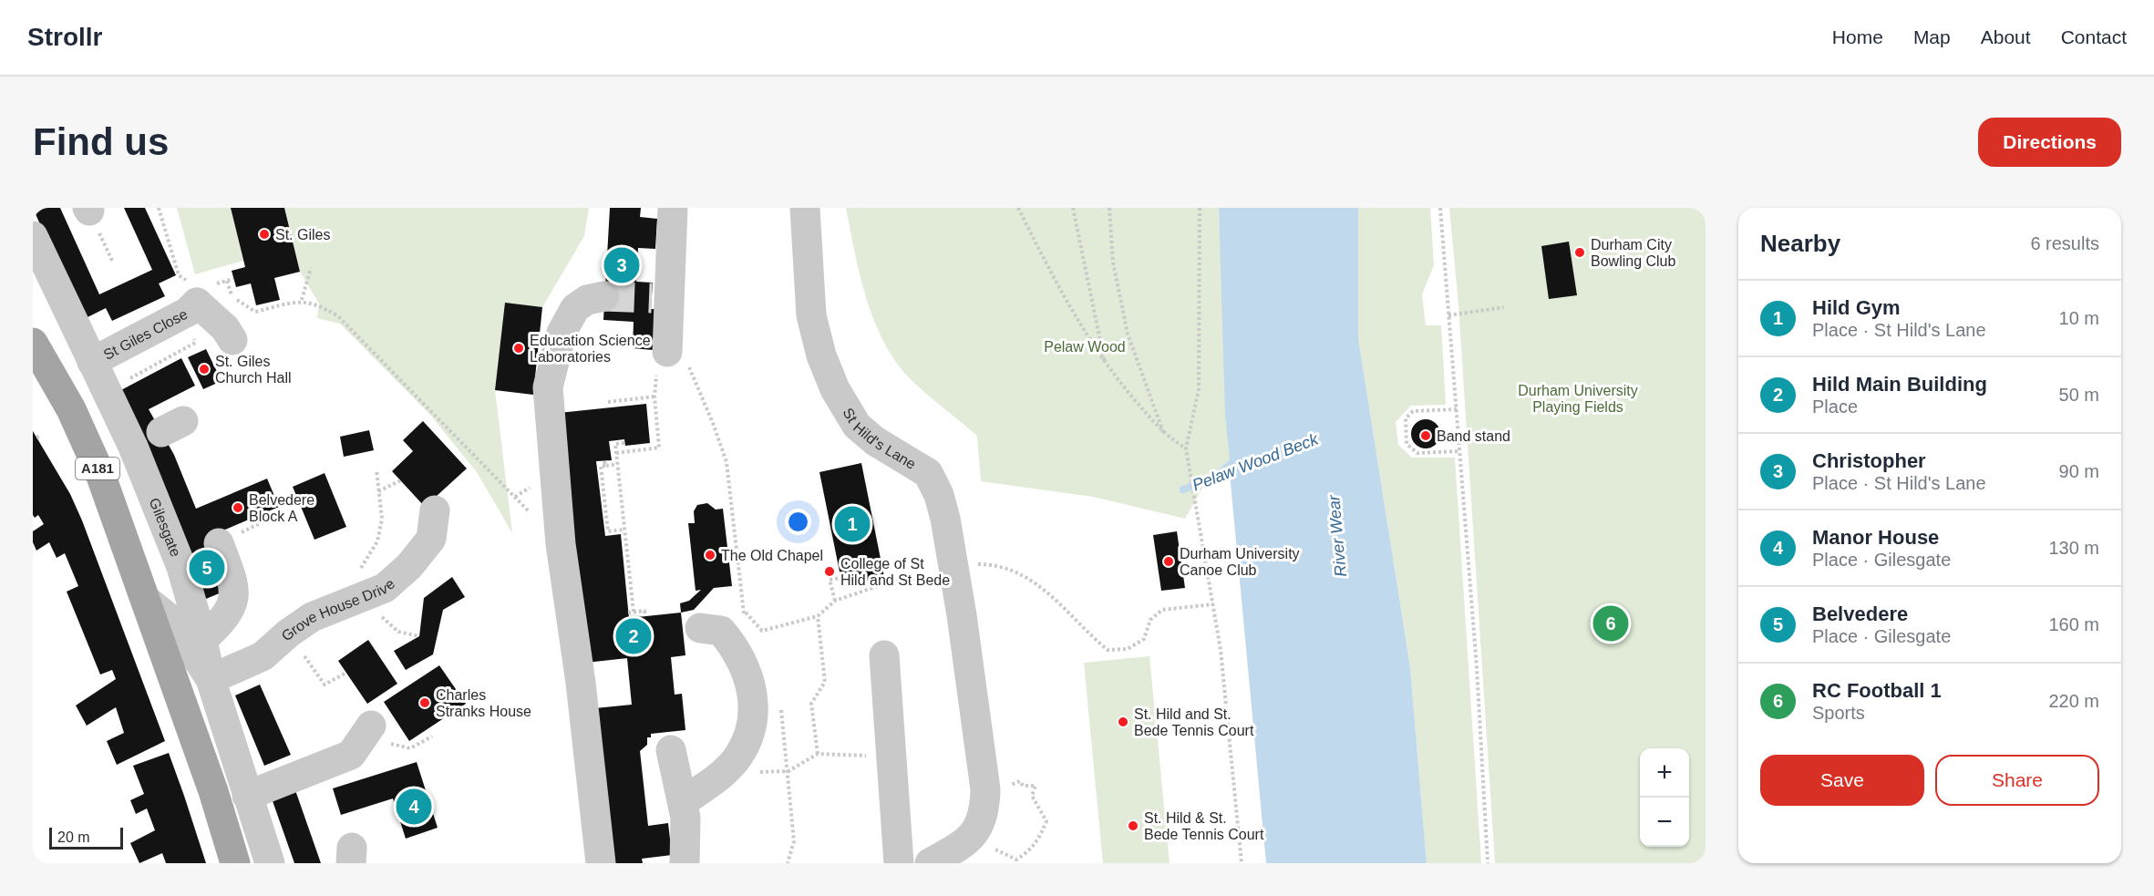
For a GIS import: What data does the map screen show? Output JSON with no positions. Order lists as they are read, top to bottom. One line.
{"streets":{"main road":["A181"],"street":["St Giles Close","St Hild's Lane","Gilesgate","Grove House Drive"]},"crossings":[["St Giles Close","Gilesgate"],["Gilesgate","Grove House Drive"]],"water":["Pelaw Wood Beck","River Wear"],"parks":["Pelaw Wood","Durham University Playing Fields"],"places":["St. Giles","Durham City Bowling Club","Education Science Laboratories","St. Giles Church Hall","Band stand","Belvedere Block A","The Old Chapel","Durham University Canoe Club","College of St Hild and St Bede","Charles Stranks House","St. Hild and St. Bede Tennis Court","St. Hild & St. Bede Tennis Court"],"scale_bar":"20 m","page":{"header":"Strollr","nav":["Home","Map","About","Contact"],"buttons":["Directions",["Save","Share"]],"title":"Find us","heading":["Nearby","6 results"],"pins":["3","1","5","6","2","4"],"list":[{"mark":"1","name":"Hild Gym","note":"Place · St Hild's Lane","value":"10 m"},{"mark":"2","name":"Hild Main Building","note":"Place","value":"50 m"},{"mark":"3","name":"Christopher","note":"Place · St Hild's Lane","value":"90 m"},{"mark":"4","name":"Manor House","note":"Place · Gilesgate","value":"130 m"},{"mark":"5","name":"Belvedere","note":"Place · Gilesgate","value":"160 m"},{"mark":"6","name":"RC Football 1","note":"Sports","value":"220 m"}],"map_buttons":["+","−"],"scale":"20 m"}}
